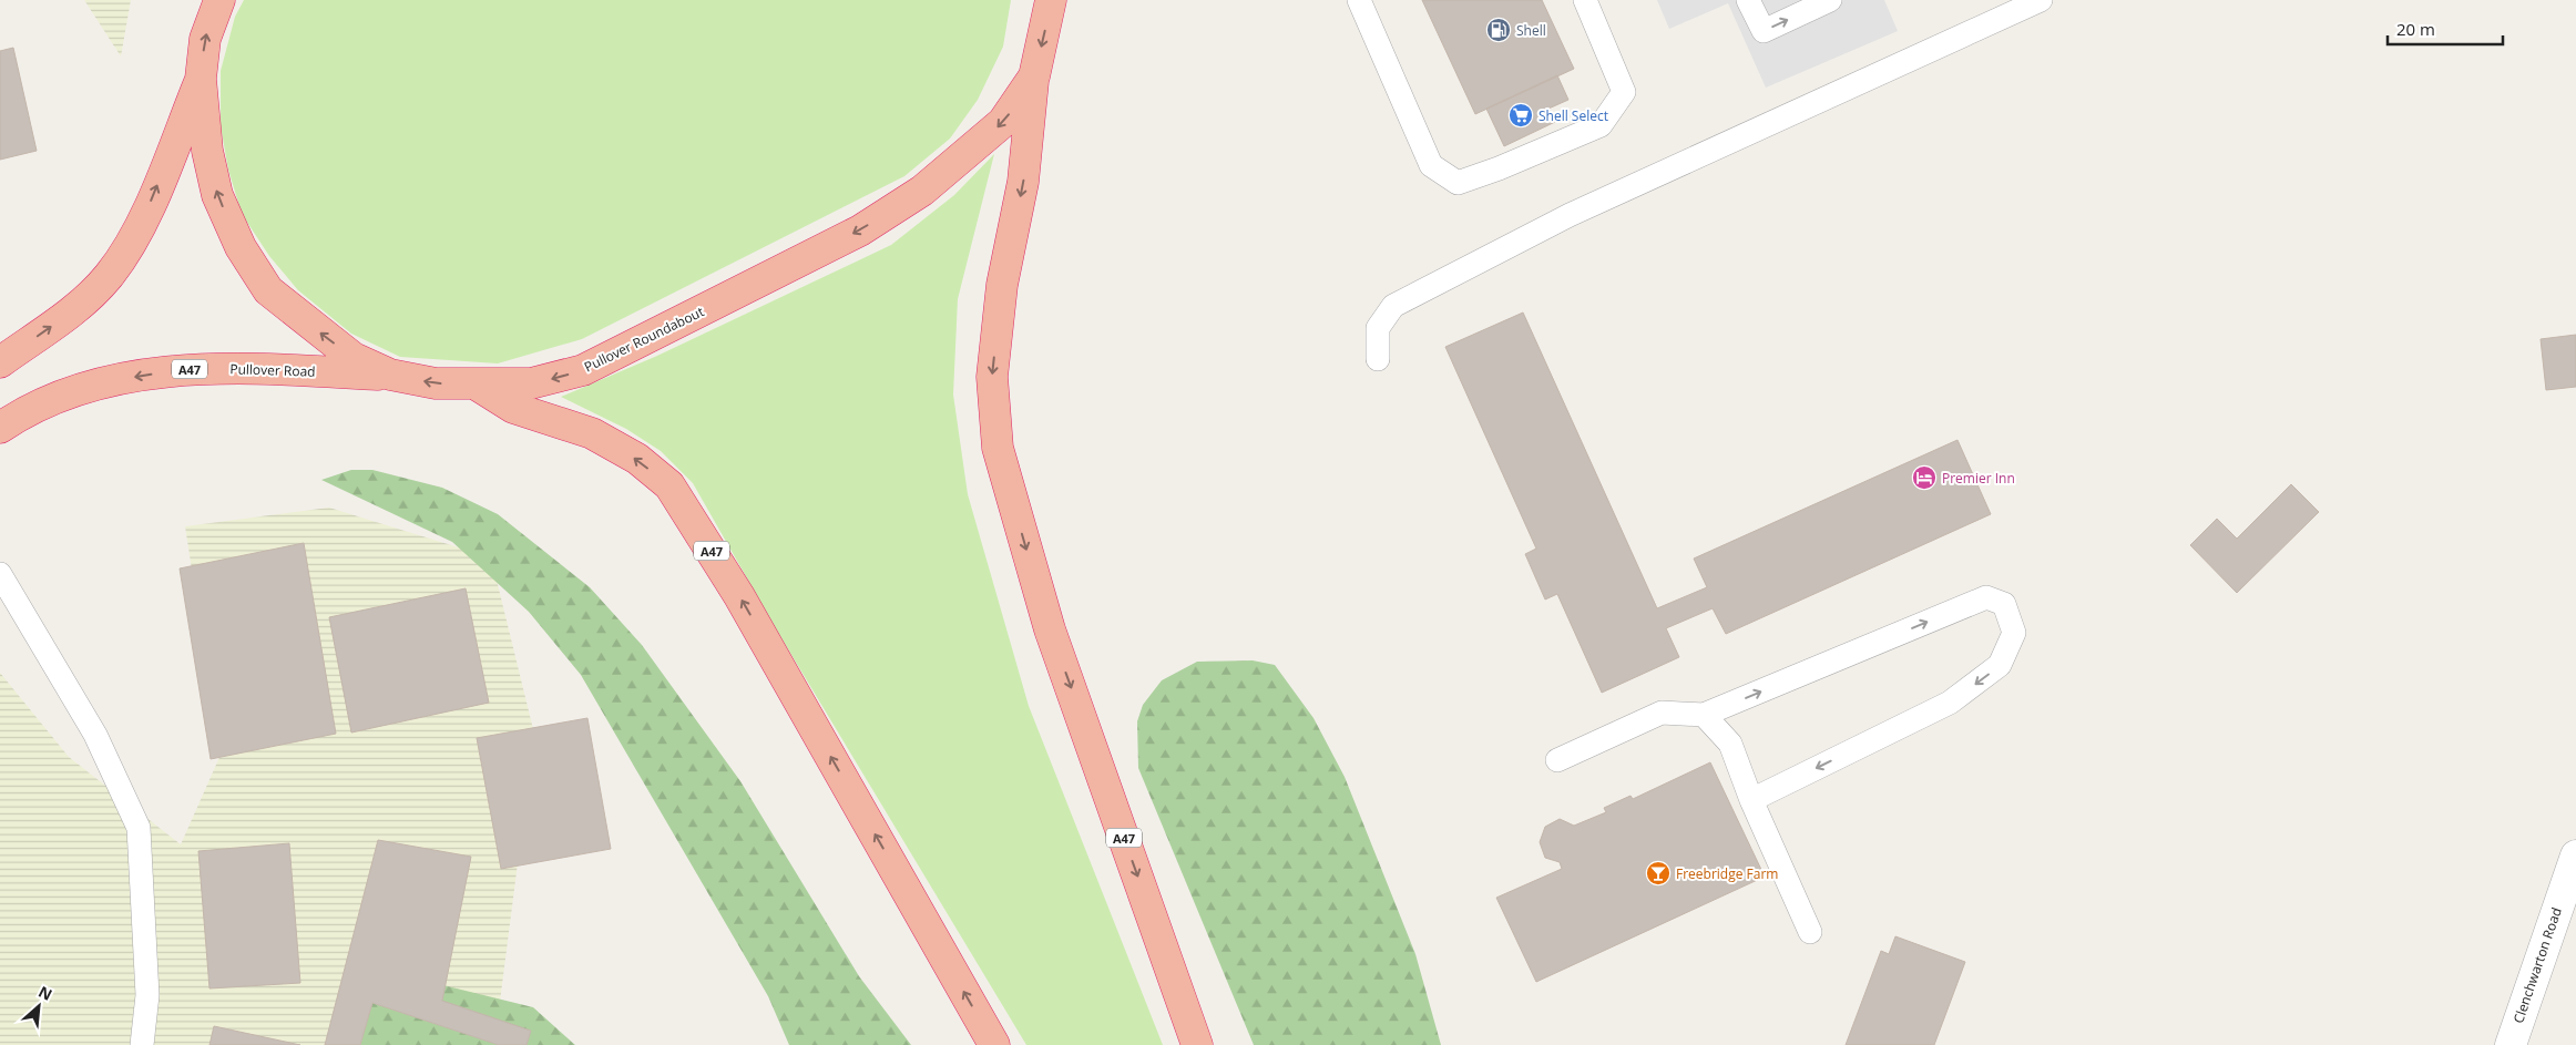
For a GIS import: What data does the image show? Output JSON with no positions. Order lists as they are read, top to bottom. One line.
{"streets":{"highway":["Pullover Roundabout","A47","Pullover Road"],"street":["Clenchwarton Road"]},"crossings":[["Pullover Roundabout","A47"],["Pullover Roundabout","Pullover Road"]],"one_way":["Pullover Road"],"places":{"fuel station":["Shell"],"supermarket":["Shell Select"],"hotel":["Premier Inn"],"bar":["Freebridge Farm"]},"scale_bar":"20 m","north":"top right"}
